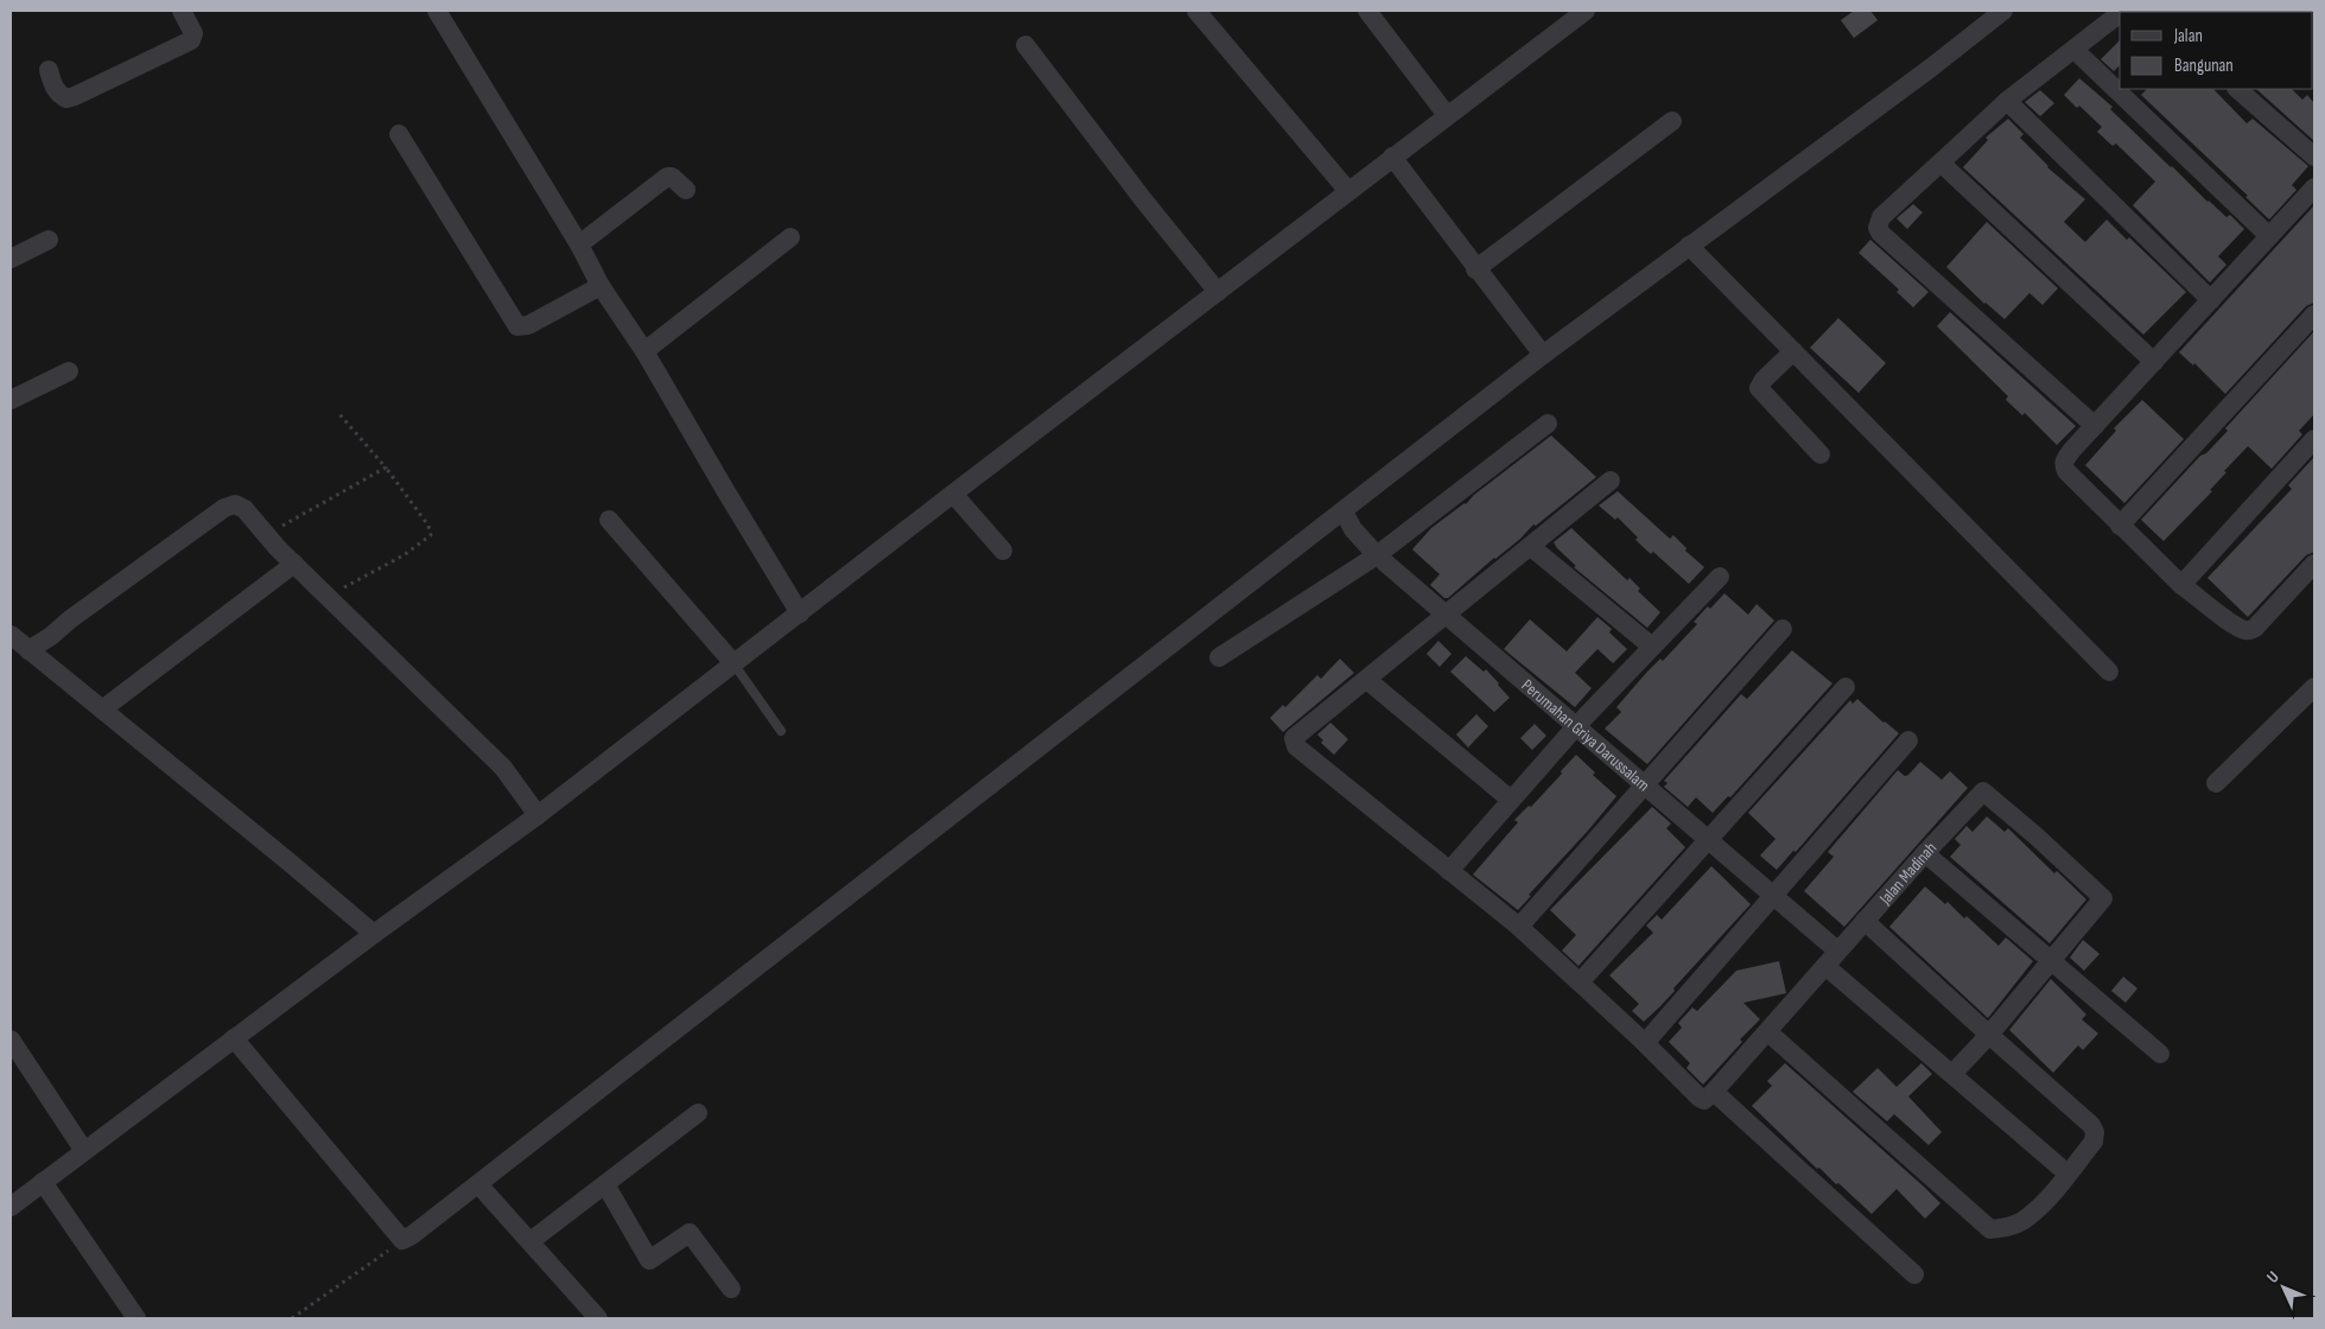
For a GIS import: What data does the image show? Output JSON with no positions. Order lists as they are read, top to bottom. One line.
{"streets":{"street":["Perumahan Griya Darussalam","Jalan Madinah"]},"crossings":[["Perumahan Griya Darussalam","Jalan Madinah"]],"legend":["Jalan","Bangunan"],"north":"top left"}
